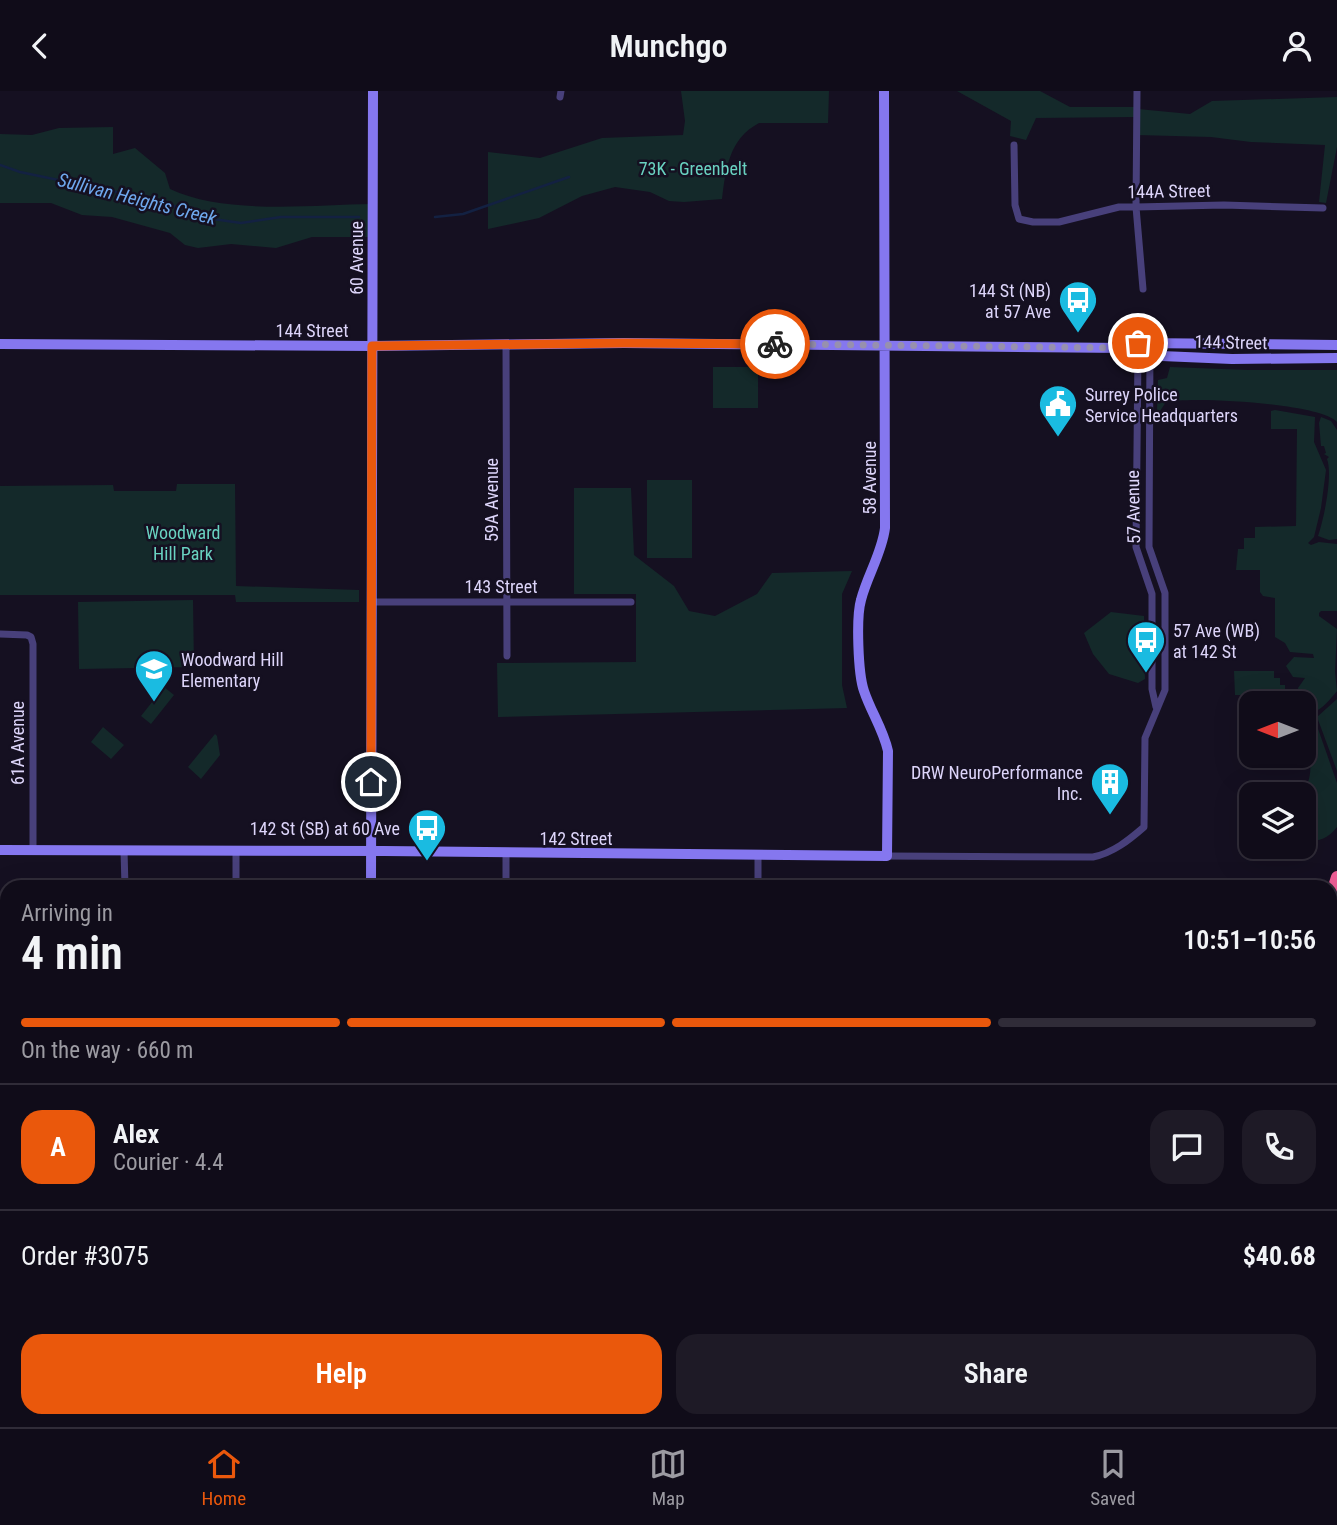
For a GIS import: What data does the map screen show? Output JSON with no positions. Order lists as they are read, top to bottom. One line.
{"streets":{"street":["144A Street","60 Avenue","144 Street","58 Avenue","59A Avenue","57 Avenue","143 Street","61A Avenue","142 Street"]},"crossings":[["60 Avenue","144 Street"],["60 Avenue","143 Street"],["60 Avenue","142 Street"],["144 Street","58 Avenue"],["144 Street","59A Avenue"],["144 Street","57 Avenue"],["58 Avenue","142 Street"],["59A Avenue","143 Street"],["57 Avenue","142 Street"],["61A Avenue","142 Street"]],"water":["Sullivan Heights Creek"],"parks":["73K - Greenbelt","Woodward Hill Park"],"places":{"bus stop":["144 St (NB) at 57 Ave","57 Ave (WB) at 142 St","142 St (SB) at 60 Ave"],"public building":["Surrey Police Service Headquarters"],"school or university":["Woodward Hill Elementary"],"building":["DRW NeuroPerformance Inc."]},"north":"left","page":{"header":"Munchgo","heading":["4 min","Arriving in","10:51–10:56"],"panel":["Alex","Courier · 4.4","Order #3075","$40.68"],"bar":"On the way · 660 m","round":"A","buttons":["Help","Share"],"tabs":["Home","Map","Saved"]}}
